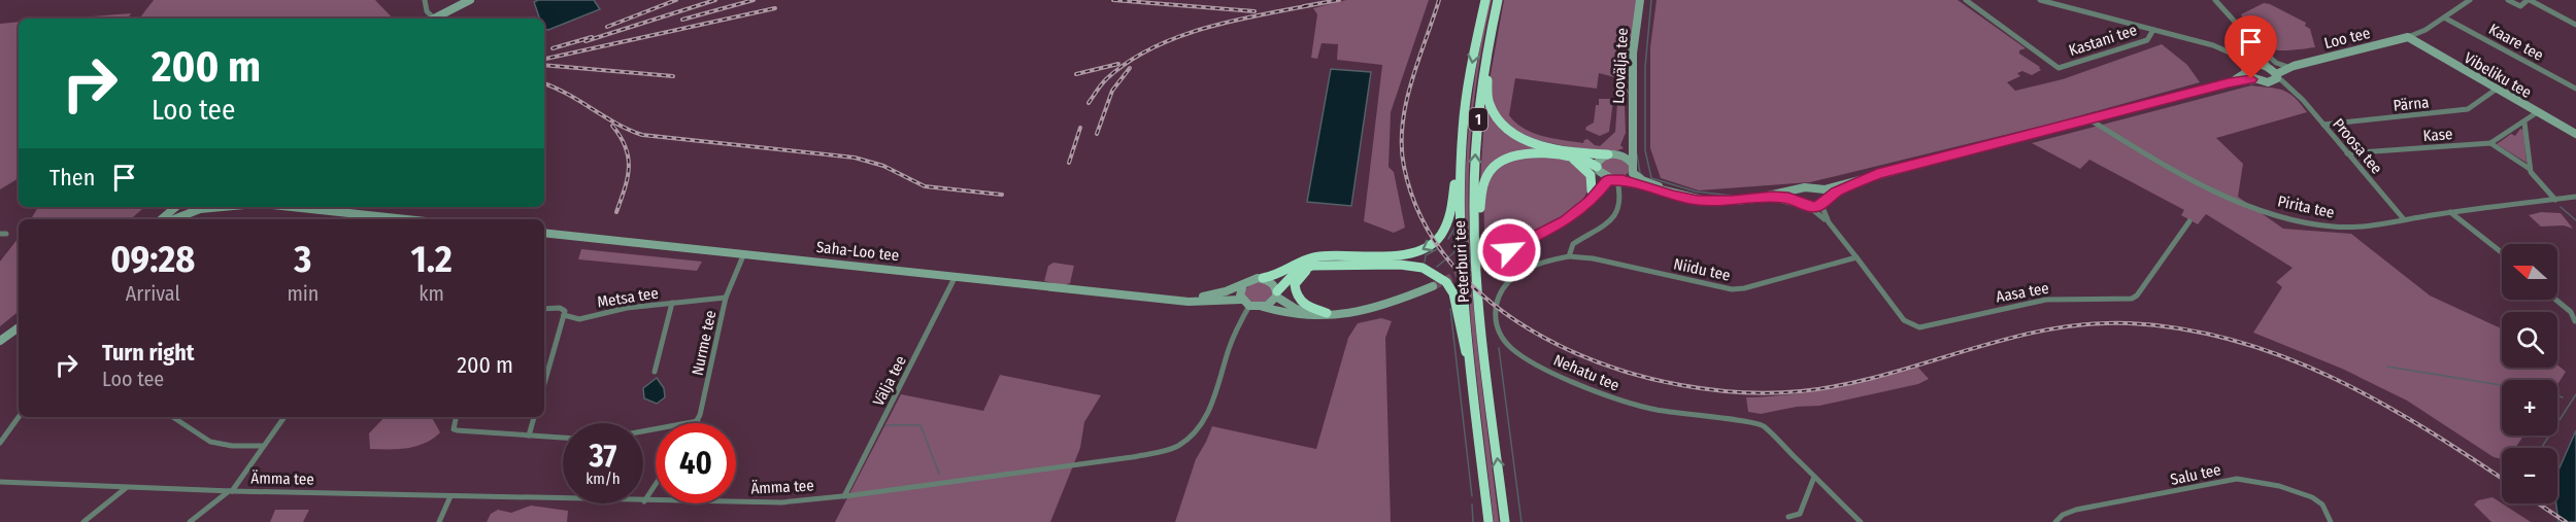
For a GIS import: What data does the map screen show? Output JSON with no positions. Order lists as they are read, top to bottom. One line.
{"streets":{"highway":["1","Peterburi tee"],"street":["Loo tee","Kastani tee","Kaare tee","Loovälja tee","Vibeliku tee","Pärna","Kase","Proosa tee","Pirita tee","Saha-Loo tee","Niidu tee","Aasa tee","Metsa tee","Nurme tee","Nehatu tee","Välja tee","Salu tee","Ämma tee"]},"crossings":[["Loo tee","Vibeliku tee"],["Loo tee","Proosa tee"],["Vibeliku tee","Pärna"],["Vibeliku tee","Kase"],["Pärna","Proosa tee"],["Kase","Proosa tee"],["Proosa tee","Pirita tee"],["Saha-Loo tee","Nurme tee"],["Saha-Loo tee","Välja tee"],["Saha-Loo tee","Ämma tee"],["Niidu tee","Aasa tee"],["Niidu tee","Nehatu tee"],["Metsa tee","Nurme tee"],["Välja tee","Ämma tee"]],"north":"left","page":{"turn":["200 m","Loo tee"],"then":"Then","eta":["09:28","Arrival","3","min","1.2","km"],"map_buttons":["+","−"],"list":[{"name":"Turn right","note":"Loo tee","value":"200 m"}],"speed":"37 km/h","limit":"40"}}
